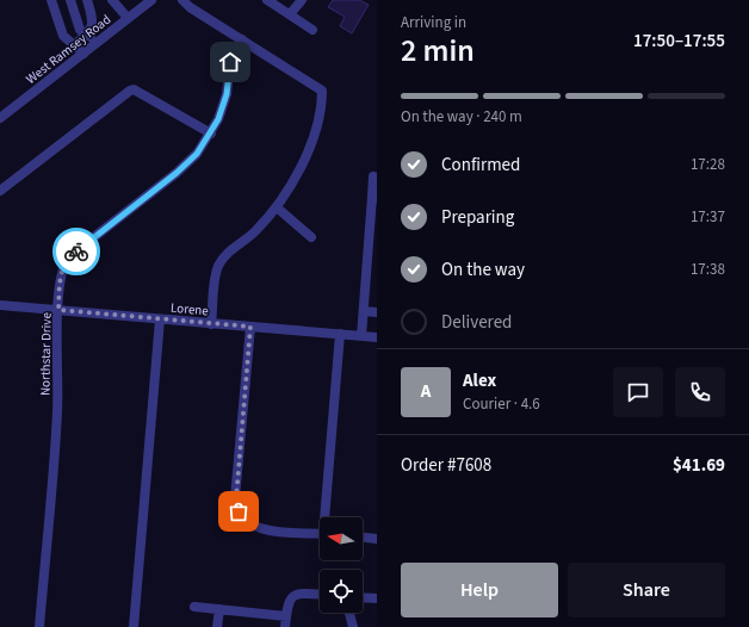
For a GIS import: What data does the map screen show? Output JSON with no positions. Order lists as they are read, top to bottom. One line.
{"streets":{"street":["West Ramsey Road","Lorene","Northstar Drive"]},"crossings":[["Lorene","Northstar Drive"]],"north":"left","page":{"heading":["2 min","Arriving in","17:50–17:55"],"panel":["Alex","Courier · 4.6","Order #7608","$41.69"],"bar":"On the way · 240 m","list":[["Confirmed","17:28"],["Preparing","17:37"],["On the way","17:38"],"Delivered"],"round":"A","buttons":["Help","Share"]}}
